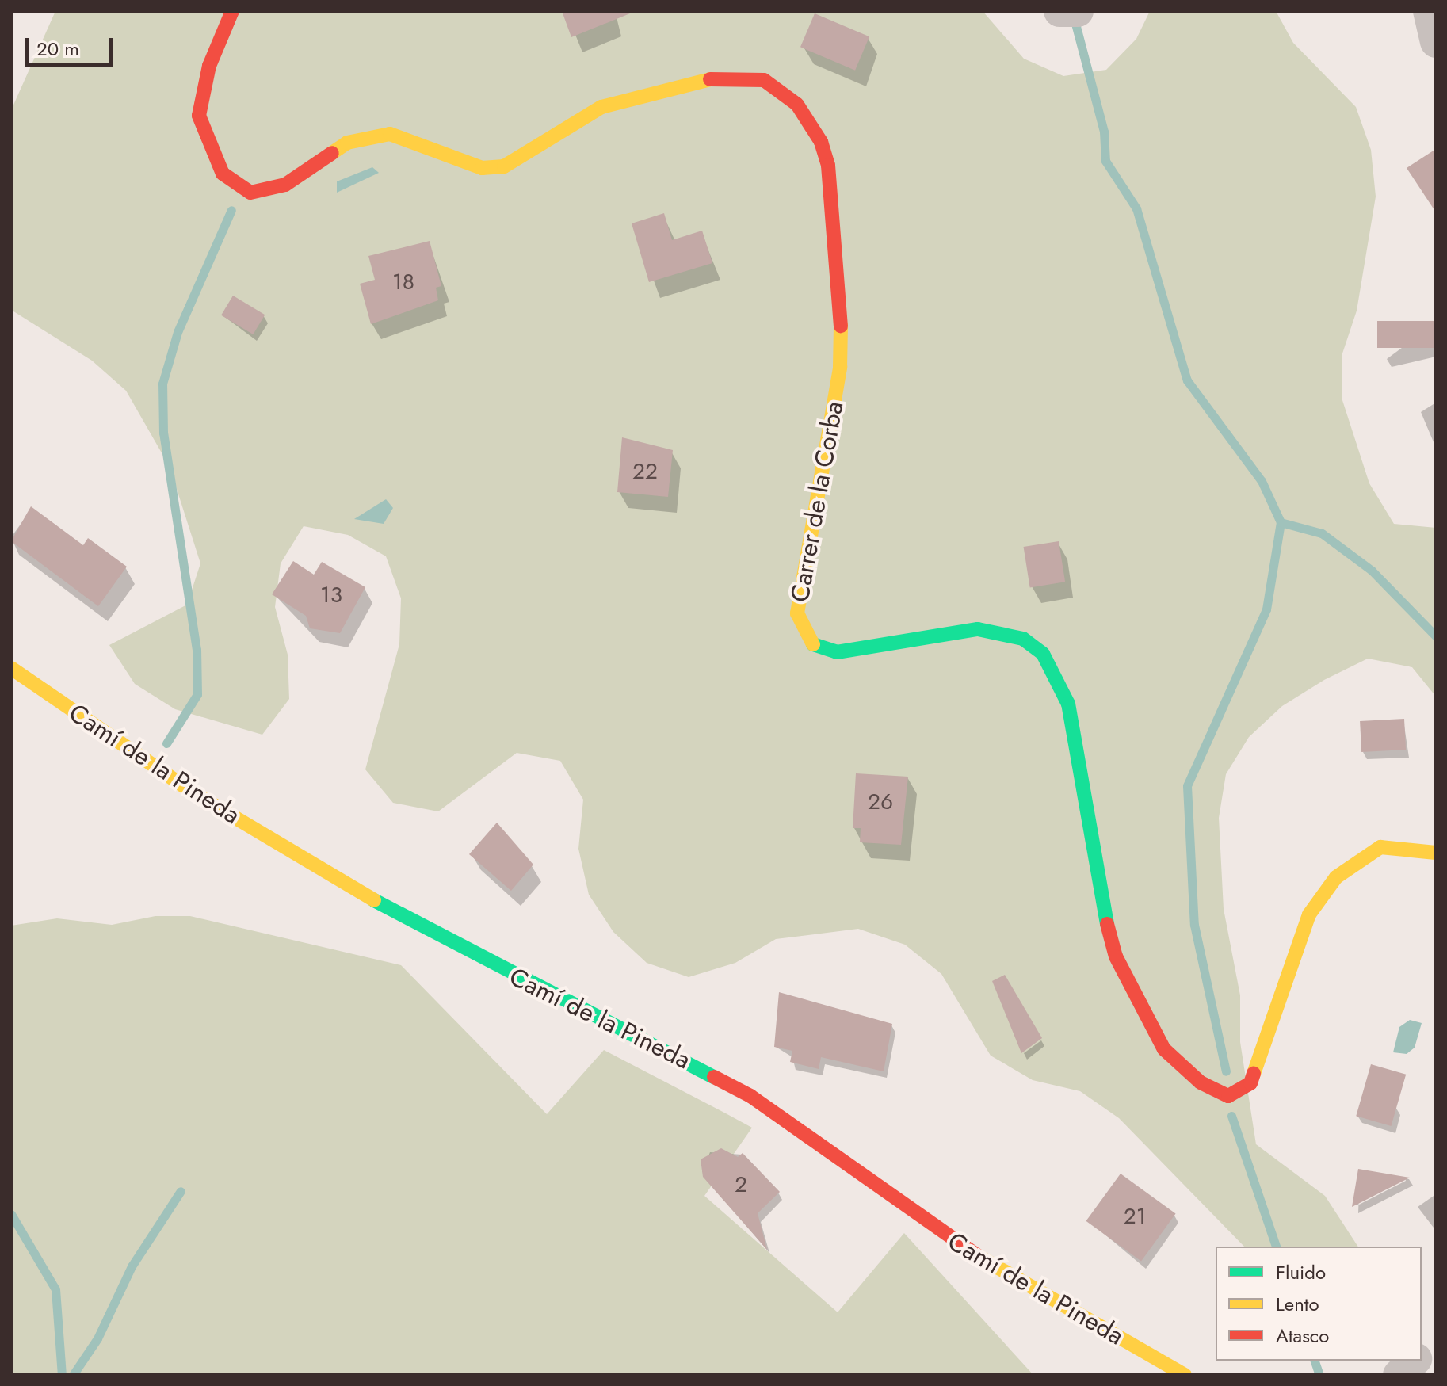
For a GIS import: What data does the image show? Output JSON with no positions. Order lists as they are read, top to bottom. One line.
{"streets":{"street":["Carrer de la Corba","Camí de la Pineda"]},"house_numbers":["18","22","13","26","2","21"],"legend":["Fluido","Lento","Atasco"],"scale_bar":"20 m"}
